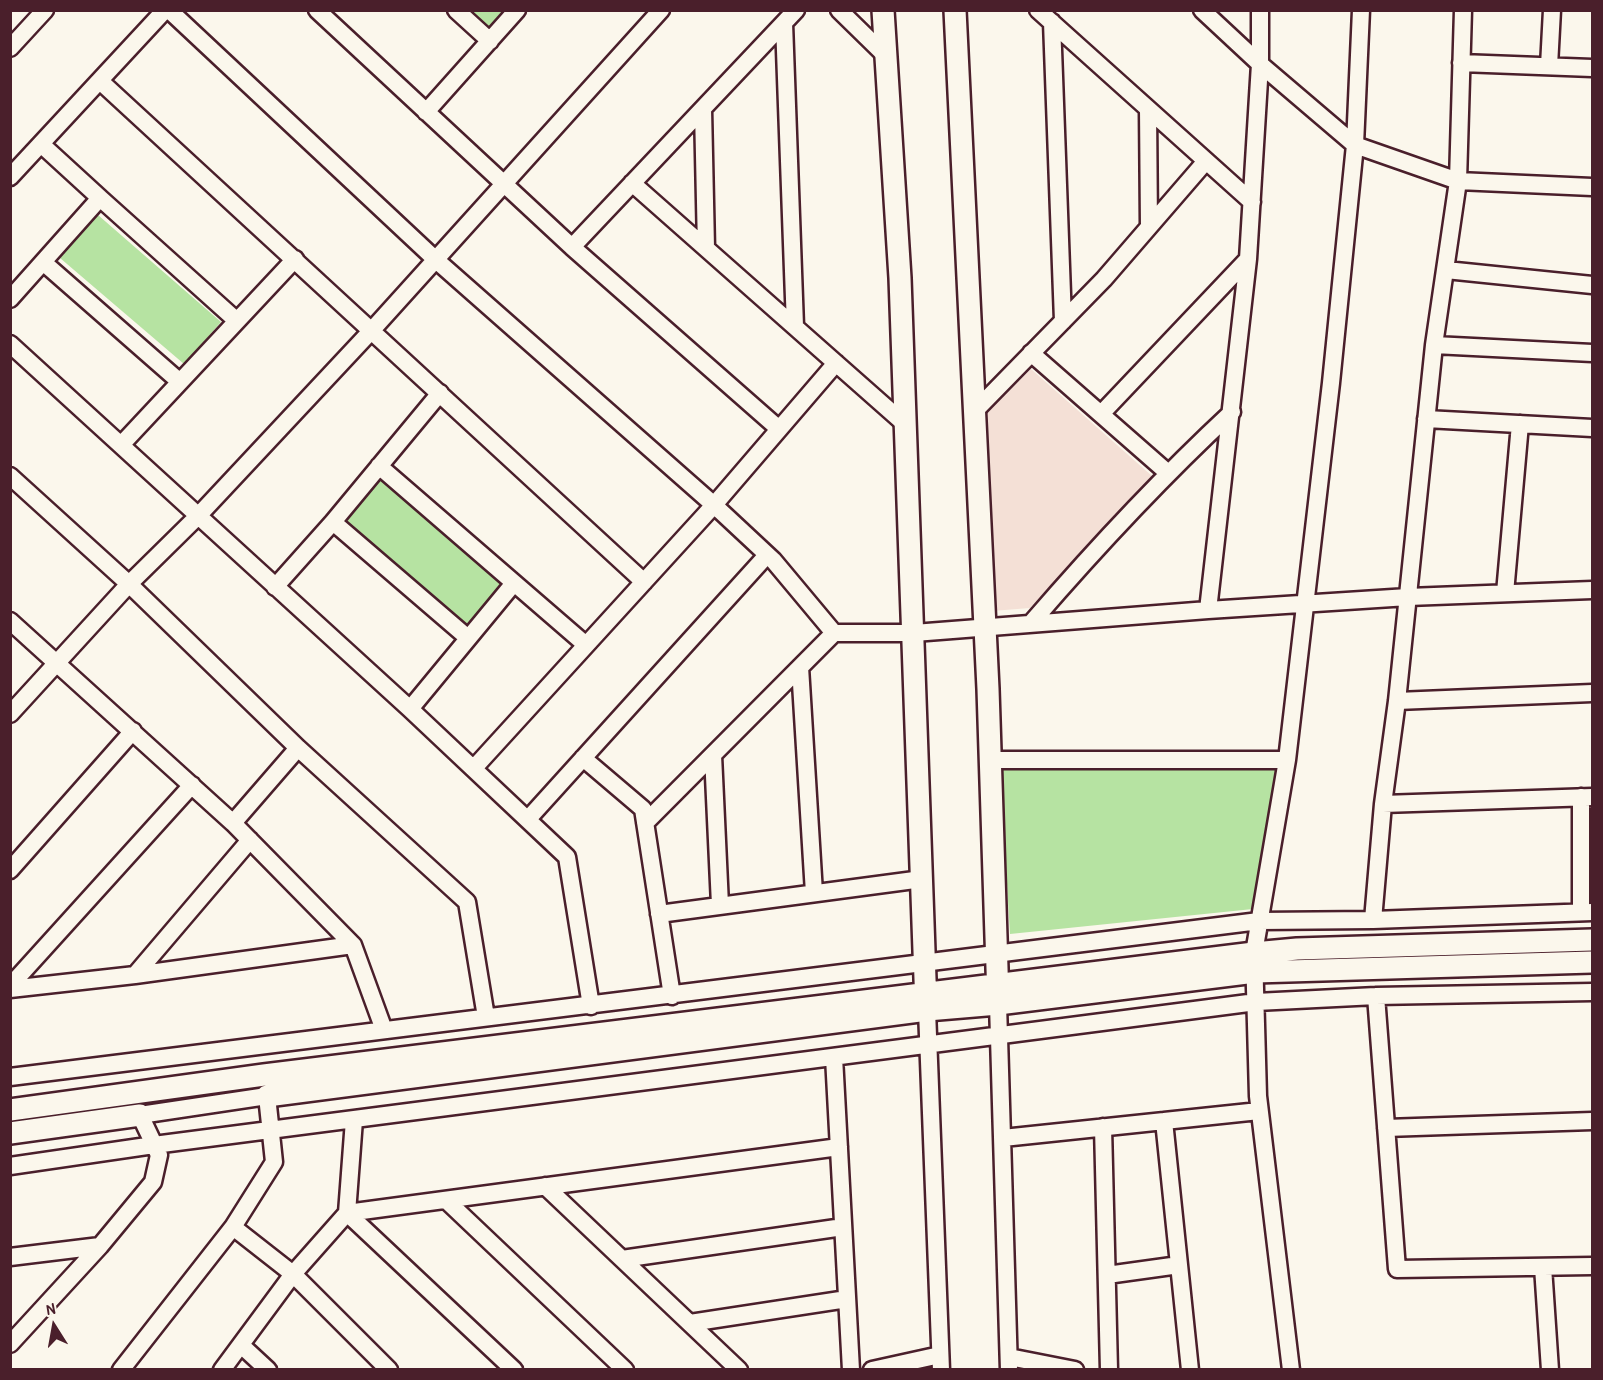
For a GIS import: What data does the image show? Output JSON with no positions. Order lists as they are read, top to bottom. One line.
{"north":"top"}
